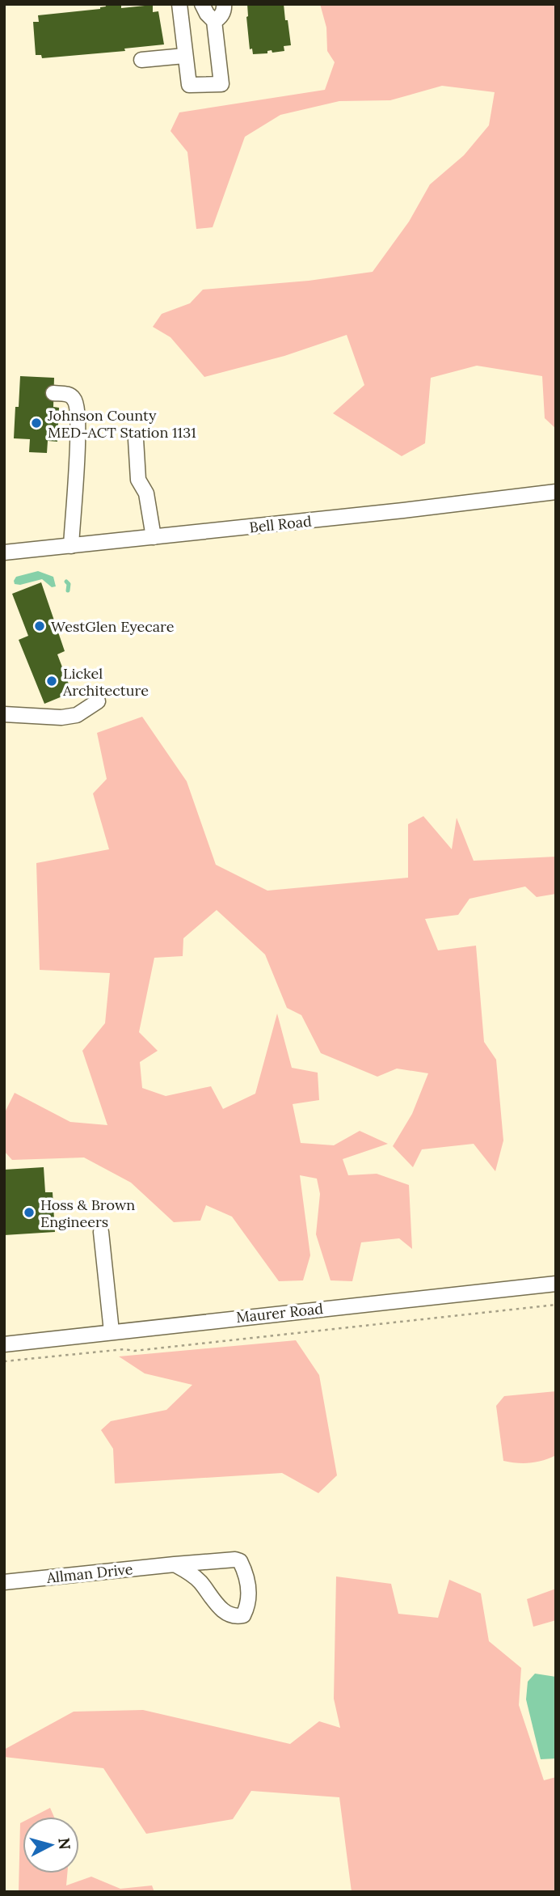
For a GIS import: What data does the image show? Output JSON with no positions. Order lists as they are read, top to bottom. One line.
{"streets":{"street":["Bell Road","Maurer Road","Allman Drive"]},"places":["Johnson County MED-ACT Station 1131","WestGlen Eyecare","Lickel Architecture","Hoss & Brown Engineers"],"north":"right"}
